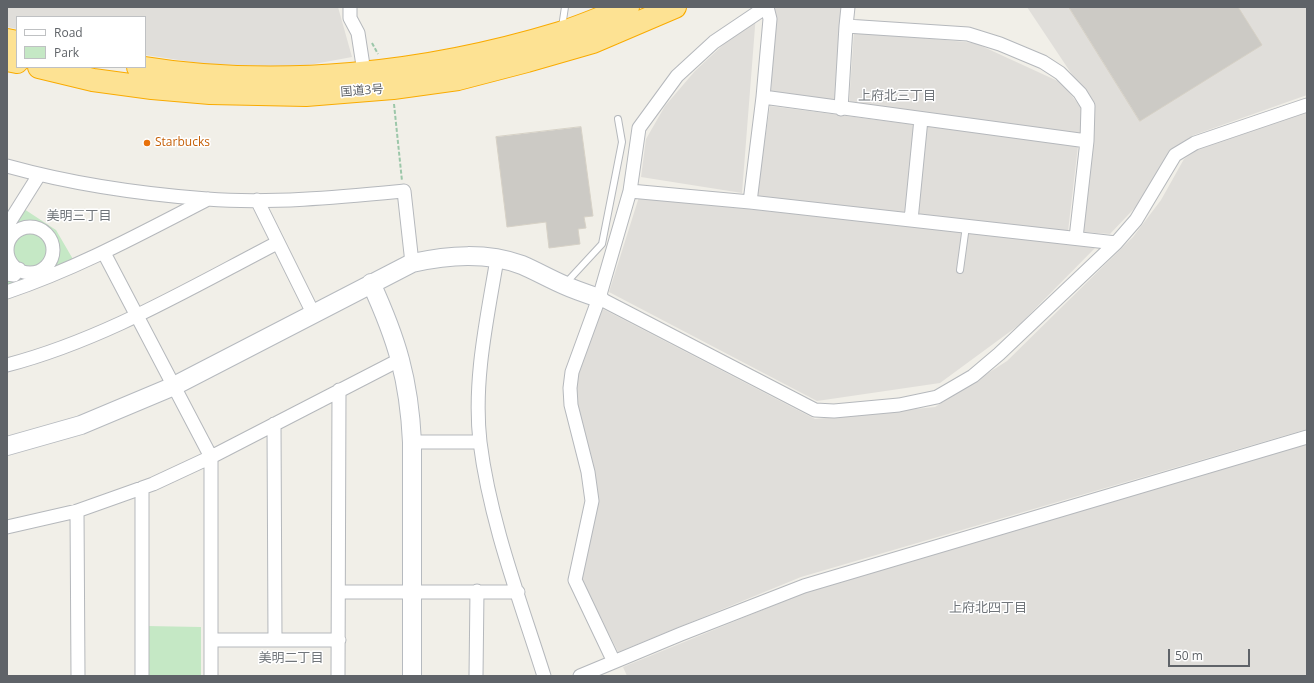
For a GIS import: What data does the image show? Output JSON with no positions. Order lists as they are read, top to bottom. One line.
{"streets":{"highway":["国道3号"]},"districts":["上府北三丁目","美明三丁目","上府北四丁目","美明二丁目"],"places":["Starbucks"],"legend":["Road","Park"],"scale_bar":"50 m"}
